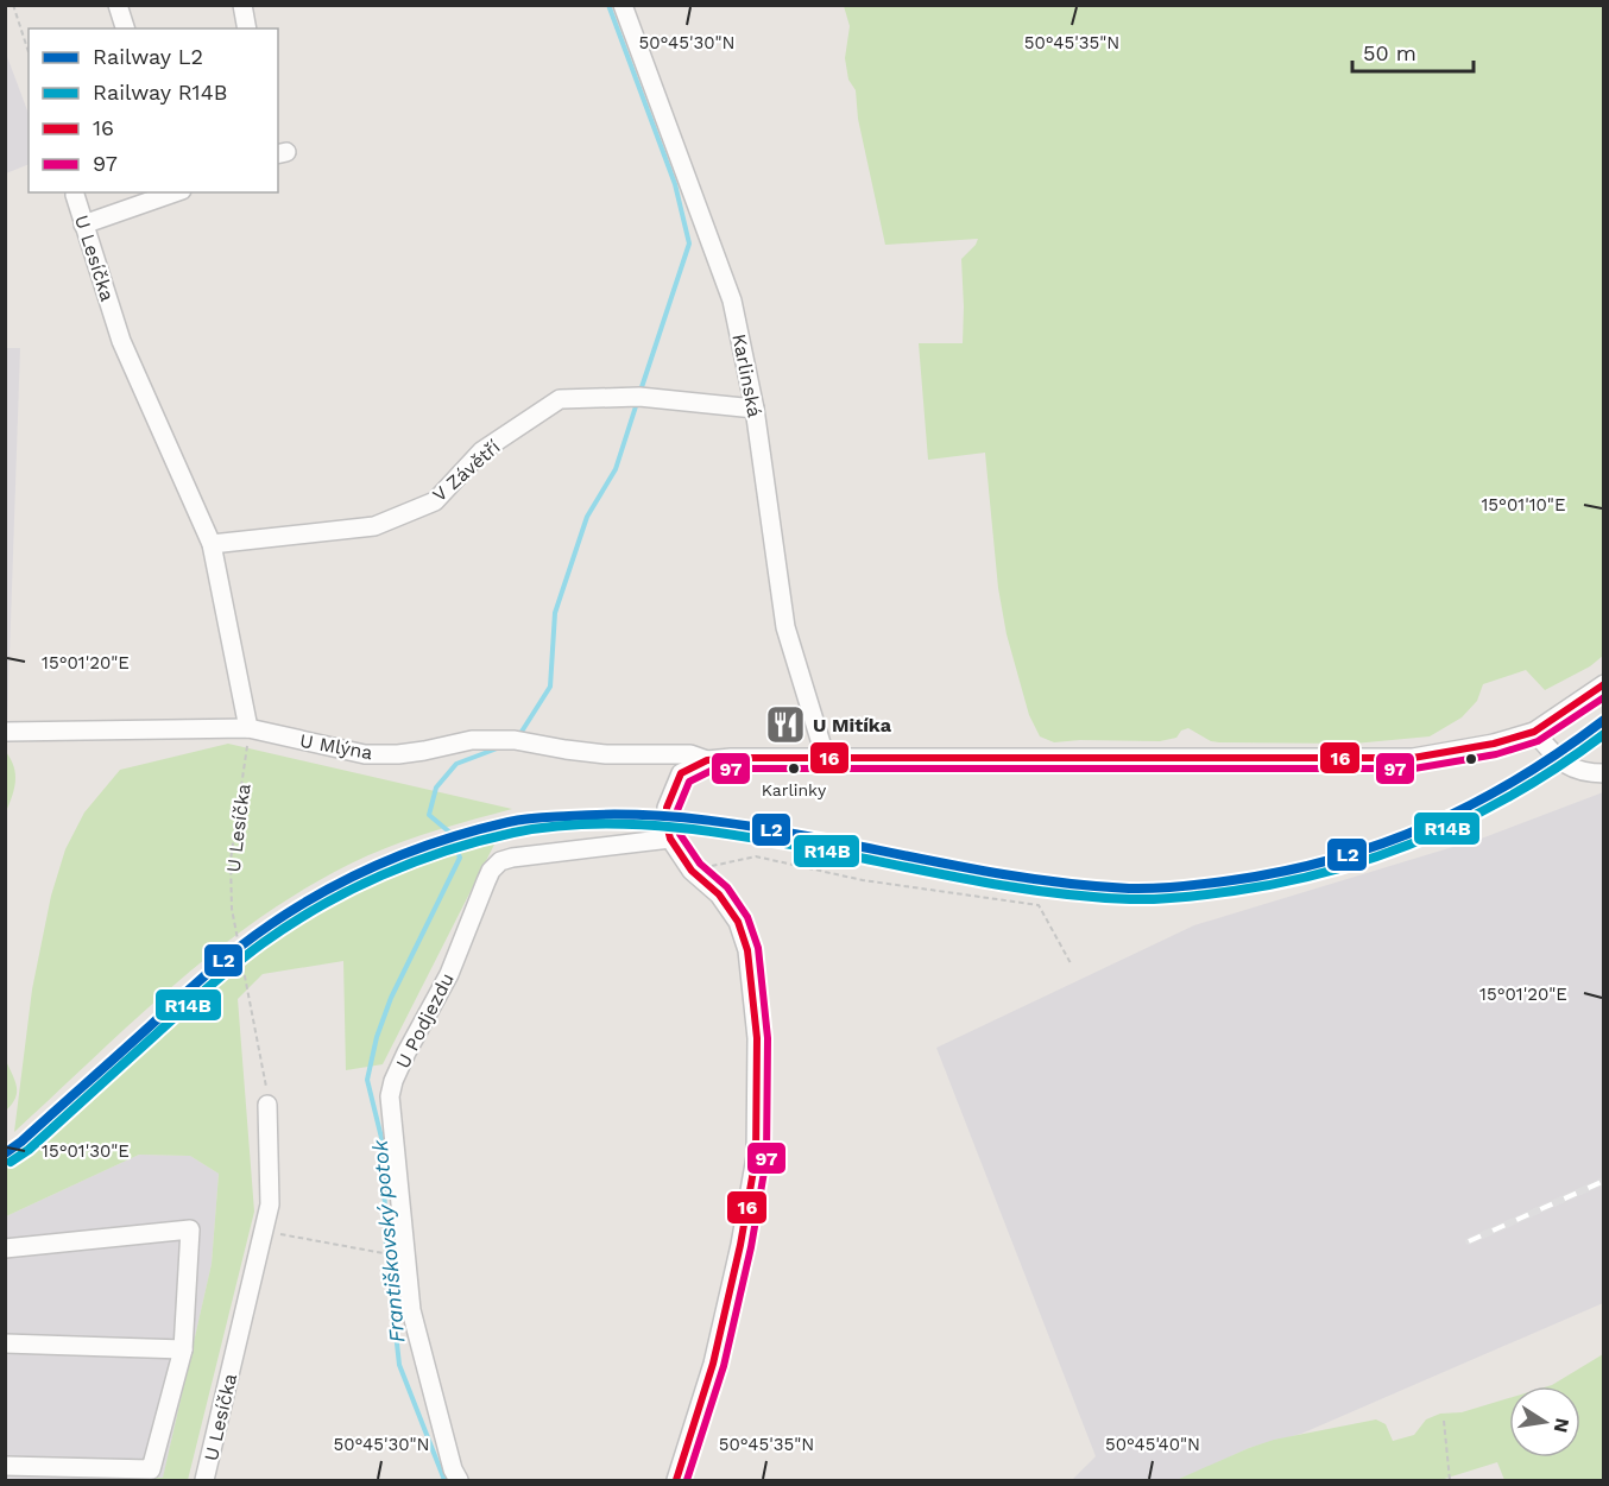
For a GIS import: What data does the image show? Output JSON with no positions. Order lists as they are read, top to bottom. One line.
{"streets":{"street":["U Lesíčka","Karlinská","V Závětří","U Mlýna","U Podjezdu"]},"crossings":[["U Lesíčka","V Závětří"],["U Lesíčka","U Mlýna"],["Karlinská","V Závětří"],["Karlinská","U Mlýna"]],"water":["Františkovský potok"],"places":{"restaurant":["U Mitíka"],"other":["Karlinky"]},"lines":["transit line 16","transit line 97","rail line L2","rail line R14B"],"legend":["Railway L2","Railway R14B","16","97"],"scale_bar":"50 m","north":"right","coordinates":["50°45'30\"N","50°45'35\"N","15°01'10\"E","15°01'20\"E","15°01'30\"E","50°45'40\"N"]}
